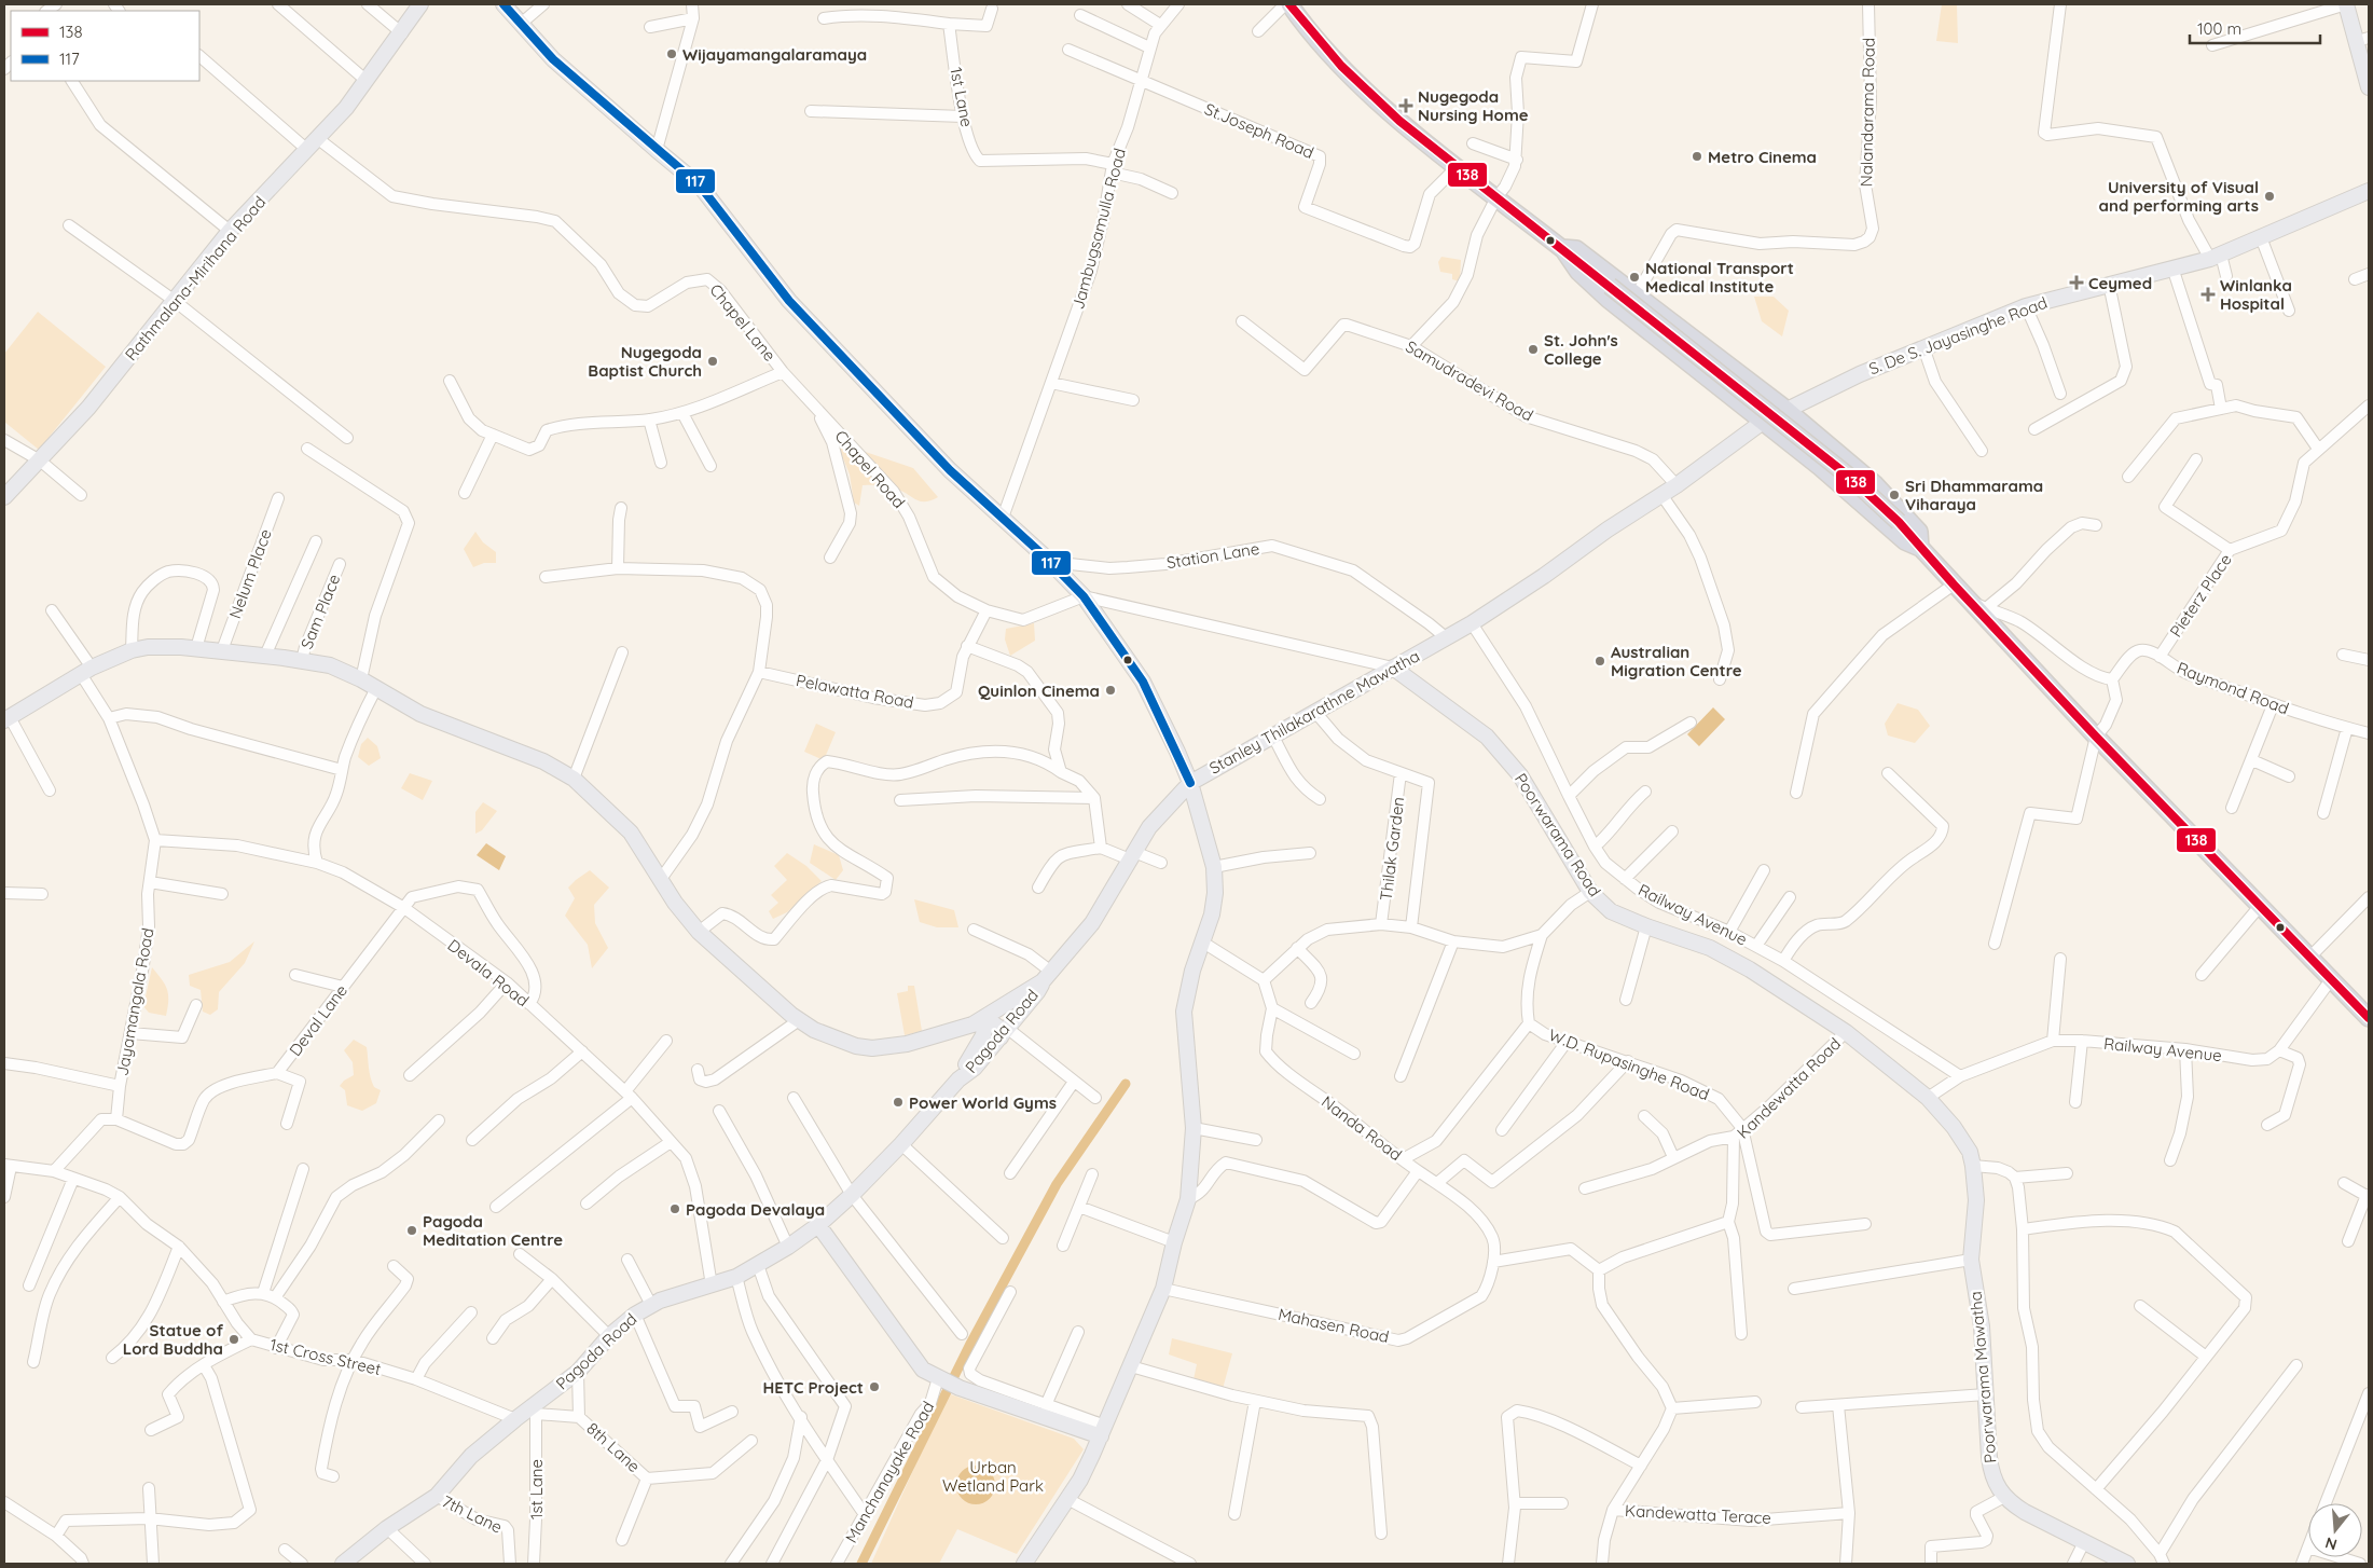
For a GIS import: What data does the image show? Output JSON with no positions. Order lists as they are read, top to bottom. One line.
{"streets":{"main road":["Rathmalana-Mirihana Road","S. De S. Jayasinghe Road","Stanley Thilakarathne Mawatha","Poorwarama Road","Pagoda Road","Poorwarama Mawatha"],"street":["1st Lane","Nalandarama Road","St.Joseph Road","Jambugsamulla Road","Chapel Lane","Samudradevi Road","Chapel Road","Station Lane","Nelum Place","Pieterz Place","Sam Place","Raymond Road","Pelawatta Road","Thilak Garden","Railway Avenue","Devala Road","Jayamangala Road","Deval Lane","W.D. Rupasinghe Road","Kandewatta Road","Nanda Road","Mahasen Road","1st Cross Street","8th Lane","Manchanayake Road","7th Lane","Kandewatta Terace"]},"crossings":[["1st Lane","Jambugsamulla Road"],["1st Lane","Pagoda Road"],["1st Lane","8th Lane"],["St.Joseph Road","Jambugsamulla Road"],["Rathmalana-Mirihana Road","Chapel Lane"],["Chapel Lane","Chapel Road"],["S. De S. Jayasinghe Road","Stanley Thilakarathne Mawatha"],["Samudradevi Road","Stanley Thilakarathne Mawatha"],["Chapel Road","Pelawatta Road"],["Station Lane","Stanley Thilakarathne Mawatha"],["Nelum Place","Stanley Thilakarathne Mawatha"],["Pieterz Place","Raymond Road"],["Sam Place","Stanley Thilakarathne Mawatha"],["Stanley Thilakarathne Mawatha","Poorwarama Road"],["Stanley Thilakarathne Mawatha","Railway Avenue"],["Stanley Thilakarathne Mawatha","Jayamangala Road"],["Stanley Thilakarathne Mawatha","Pagoda Road"],["Poorwarama Road","Railway Avenue"],["Poorwarama Road","Kandewatta Road"],["Poorwarama Road","Poorwarama Mawatha"],["Railway Avenue","Poorwarama Mawatha"],["Devala Road","Jayamangala Road"],["Devala Road","Deval Lane"],["Devala Road","Pagoda Road"],["Pagoda Road","1st Cross Street"],["Pagoda Road","8th Lane"],["Pagoda Road","7th Lane"],["W.D. Rupasinghe Road","Kandewatta Road"],["Nanda Road","Mahasen Road"]],"parks":["Urban Wetland Park"],"places":{"other":["Wijayamangalaramaya","Metro Cinema","University of Visual and performing arts","National Transport Medical Institute","St. John's College","Nugegoda Baptist Church","Sri Dhammarama Viharaya","Australian Migration Centre","Quinlon Cinema","Power World Gyms","Pagoda Devalaya","Pagoda Meditation Centre","Statue of Lord Buddha","HETC Project"],"health":["Nugegoda Nursing Home","Ceymed","Winlanka Hospital"]},"lines":["transit line 138","transit line 117"],"legend":["138","117"],"scale_bar":"100 m","north":"bottom"}
